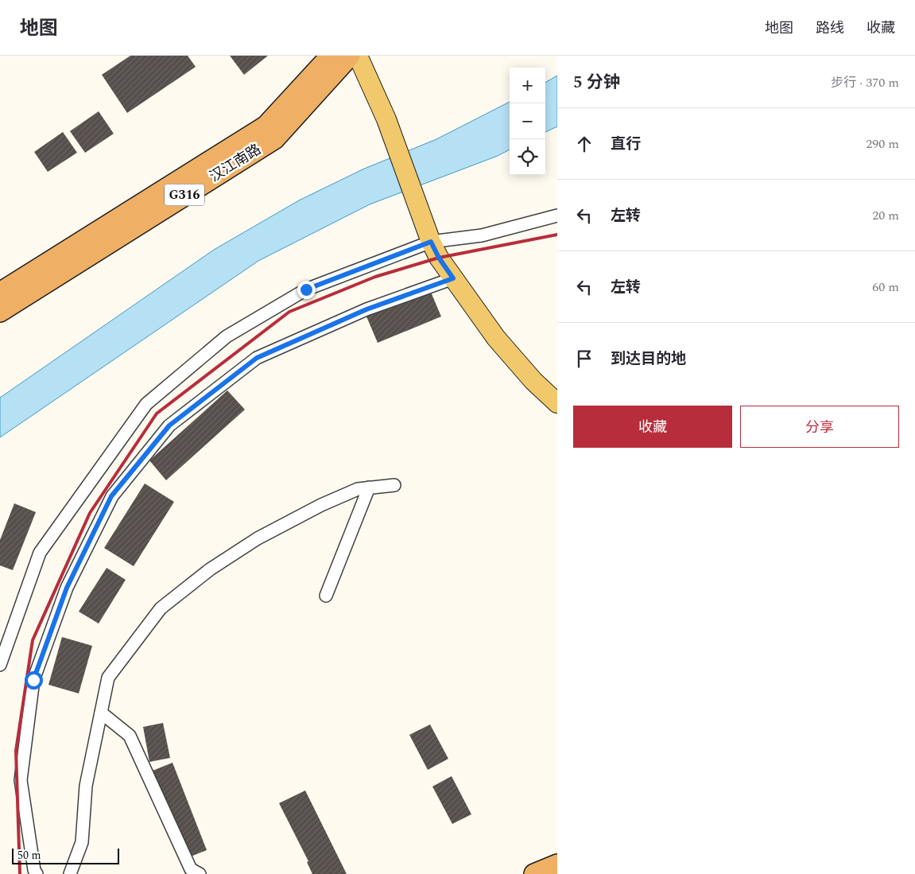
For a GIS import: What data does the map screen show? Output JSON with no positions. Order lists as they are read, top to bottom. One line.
{"streets":{"highway":["汉江南路","G316"]},"scale_bar":"50 m","page":{"header":"地图","nav":["地图","路线","收藏"],"heading":["5 分钟","步行 · 370 m"],"map_buttons":["+","−"],"list":[["直行","290 m"],["左转","20 m"],["左转","60 m"],"到达目的地"],"buttons":["收藏","分享"],"scale":"50 m"}}
